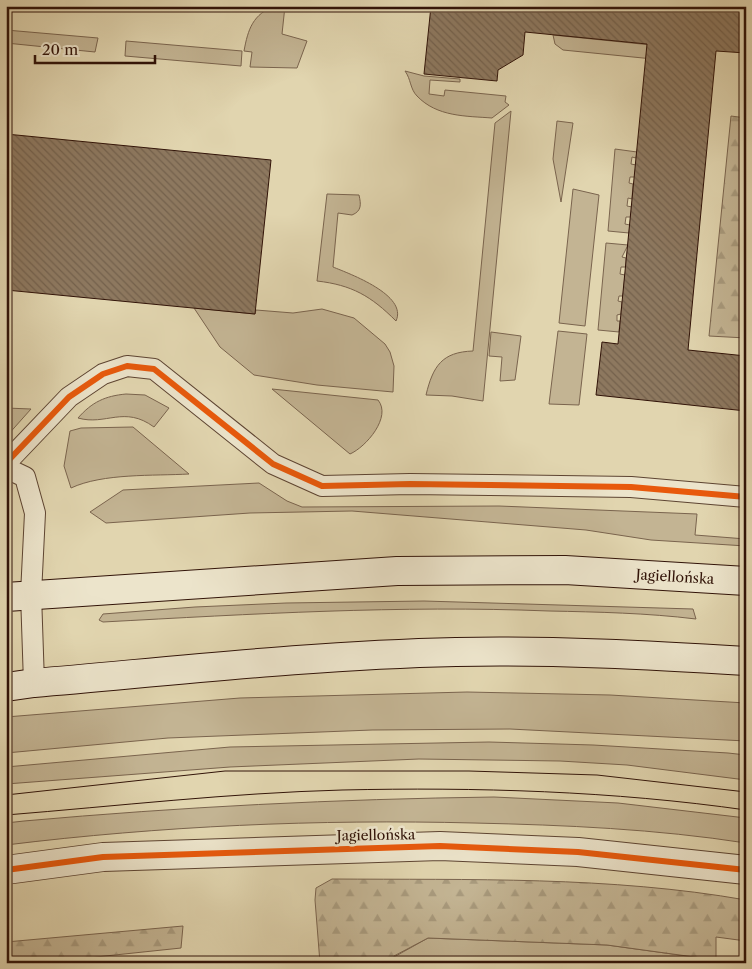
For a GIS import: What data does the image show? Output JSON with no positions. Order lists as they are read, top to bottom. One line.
{"streets":{"main road":["Jagiellońska"]},"scale_bar":"20 m"}
